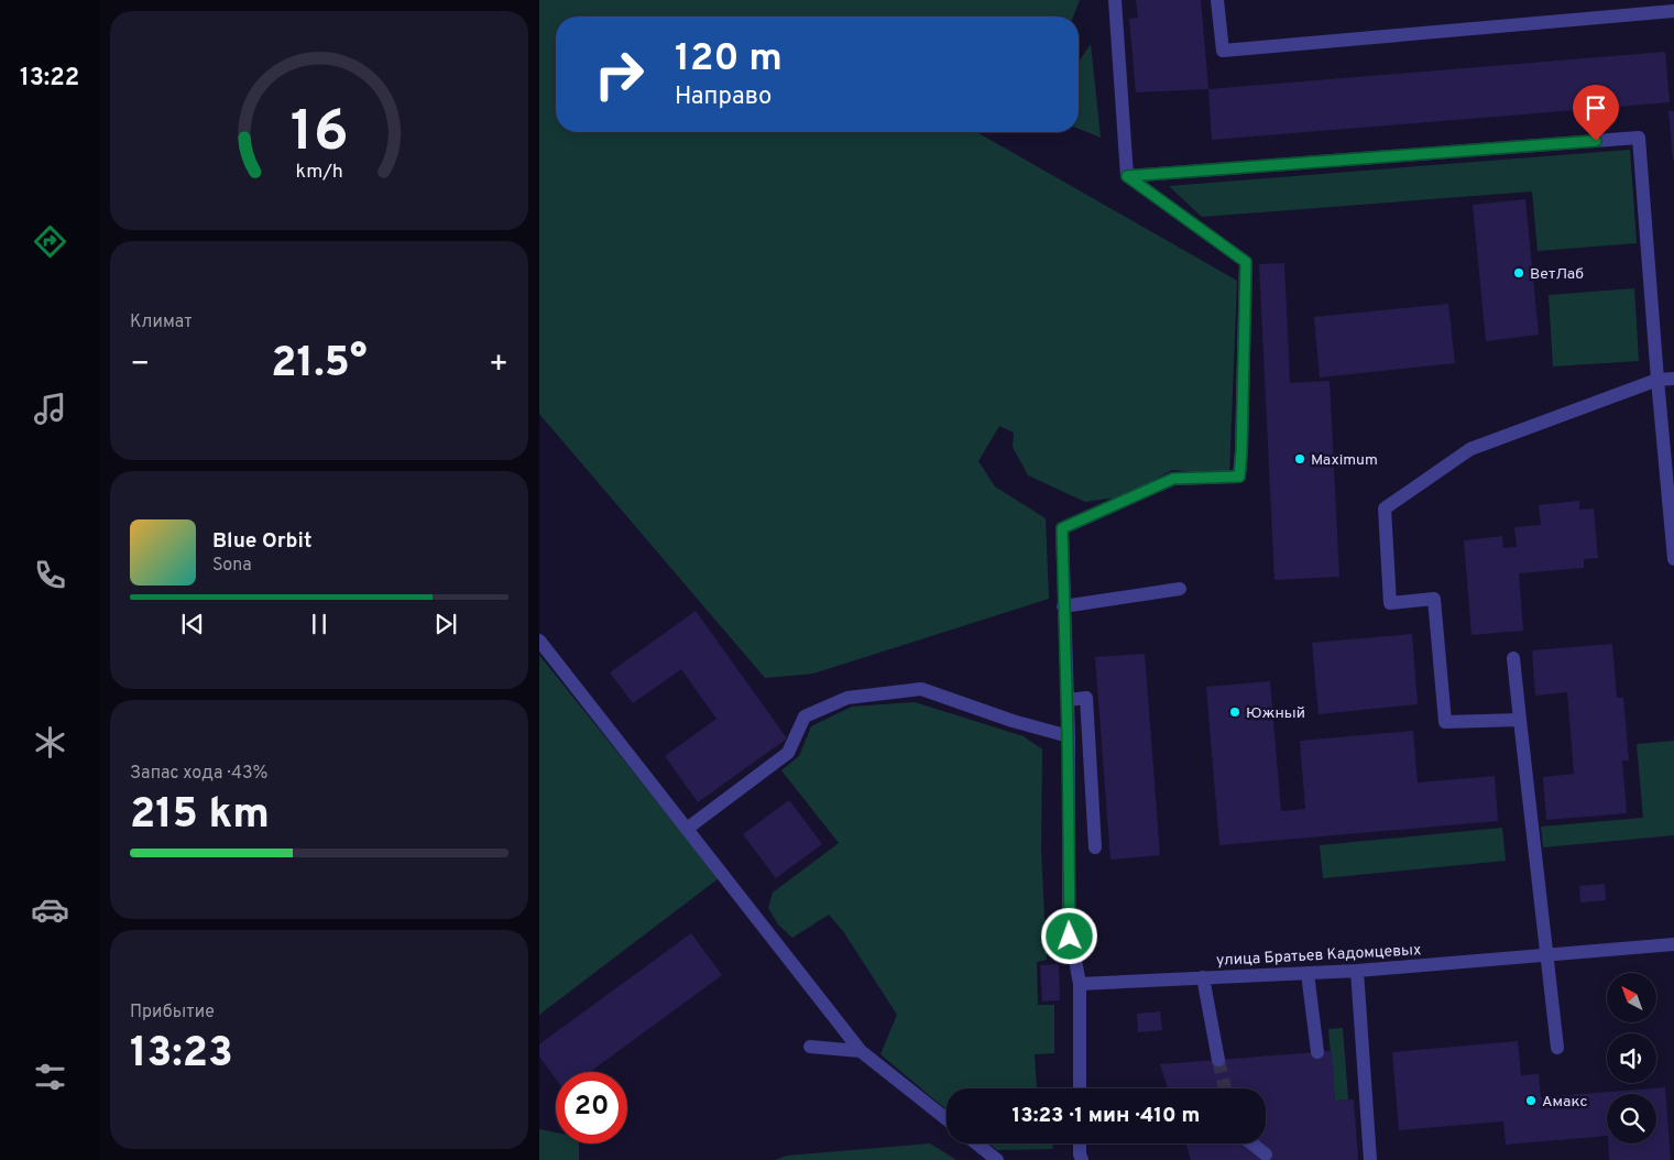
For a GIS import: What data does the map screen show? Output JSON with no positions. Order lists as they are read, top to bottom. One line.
{"streets":{"street":["улица Братьев Кадомцевых"]},"places":["ВетЛаб","Maximum","Южный","Амакс"],"north":"top left","page":{"tabs":"13:22","turn":["120 m","Направо"],"tile":["Климат",["Запас хода · 43%","215 km"],["Прибытие","13:23"]],"heat":["−","21.5°","+"],"song":["Blue Orbit","Sona"],"limit":"20","trip":"13:23 · 1 мин · 410 m","gauge":["16","km/h"]}}
